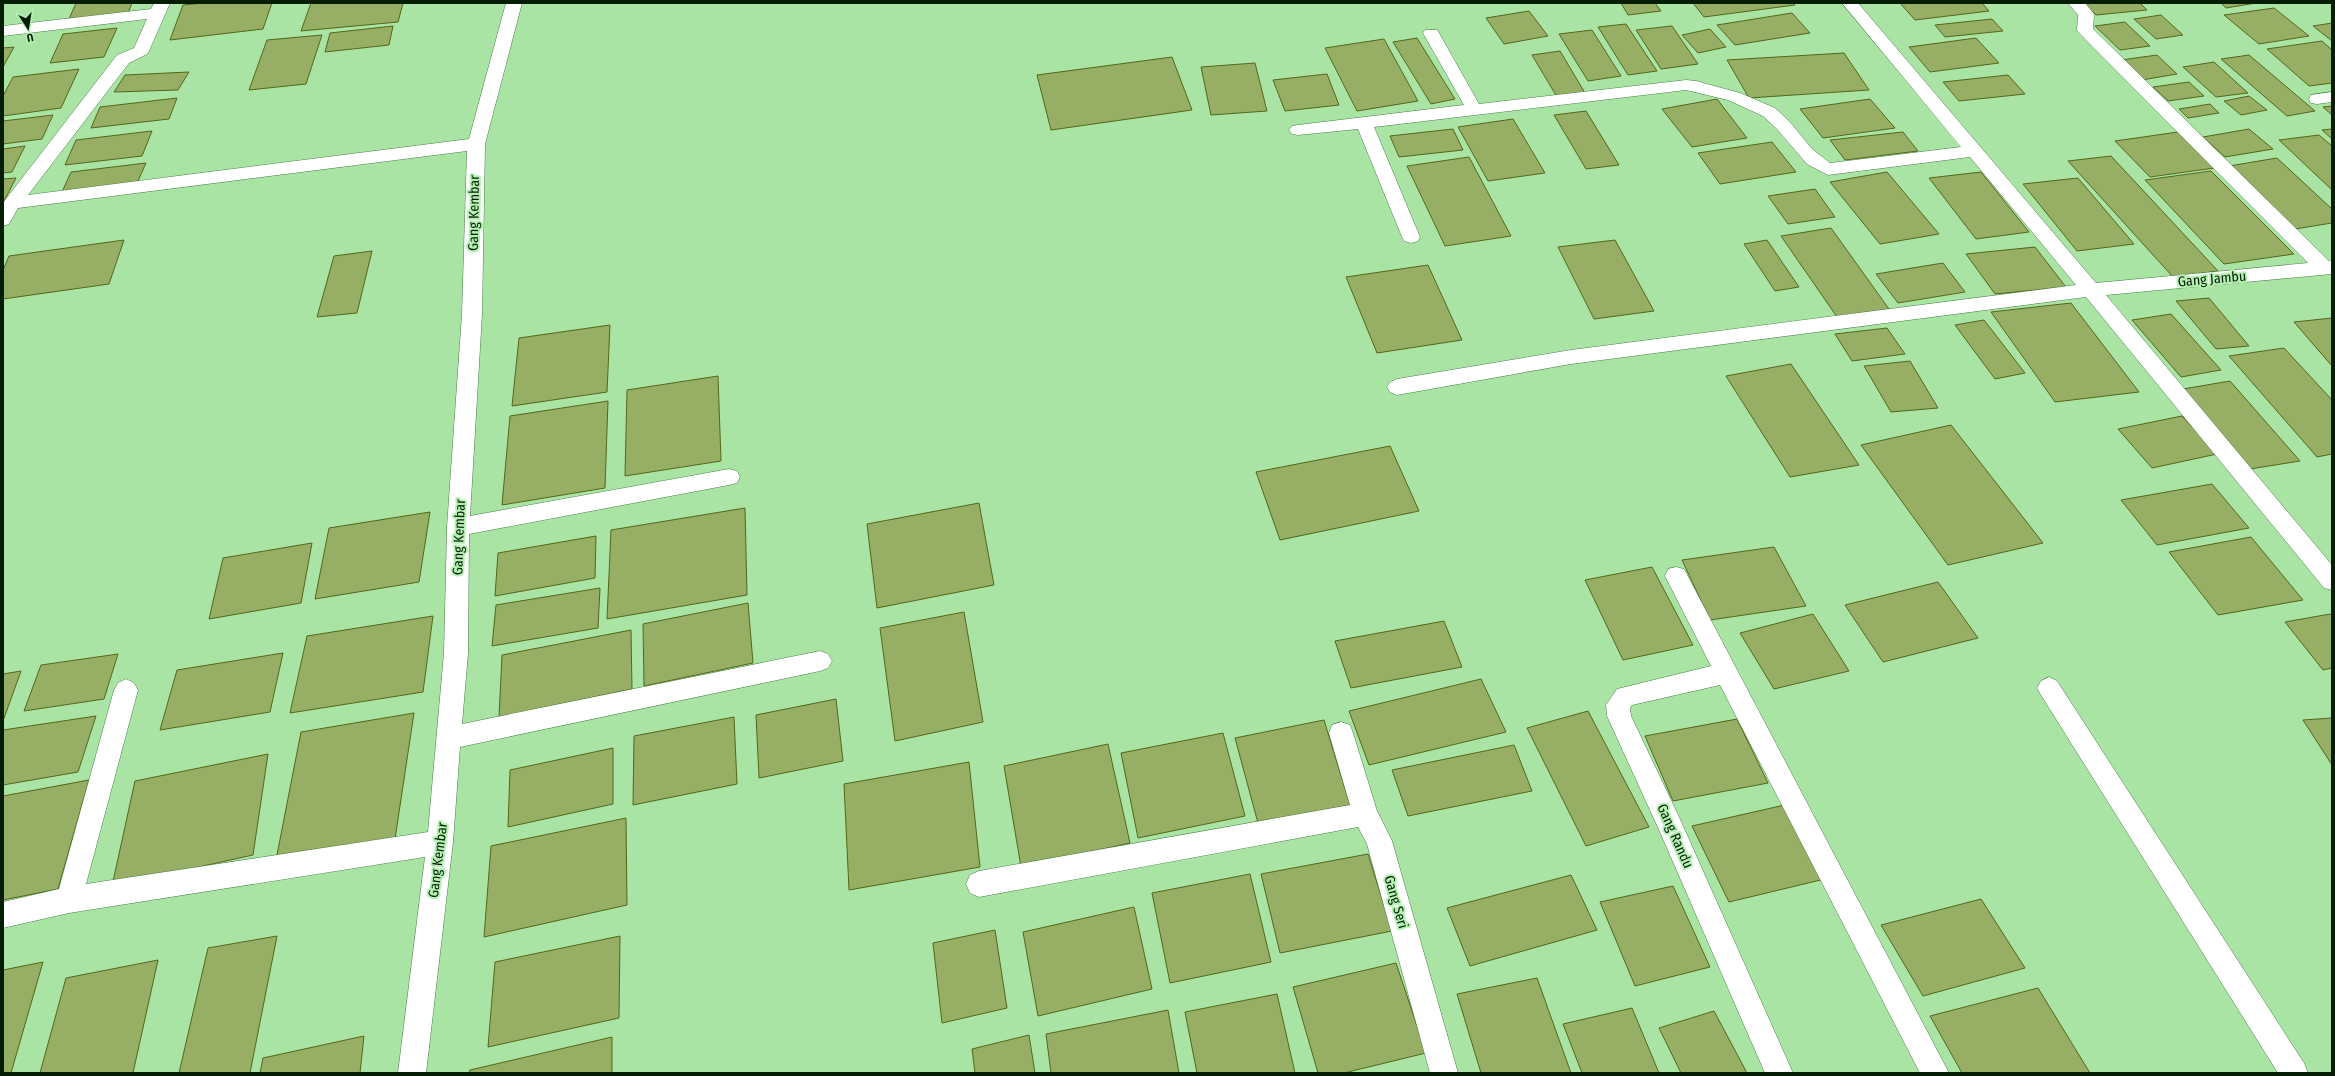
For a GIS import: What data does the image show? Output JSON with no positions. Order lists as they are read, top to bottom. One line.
{"streets":{"street":["Gang Kembar","Gang Jambu","Gang Randu","Gang Seri"]},"north":"bottom"}
